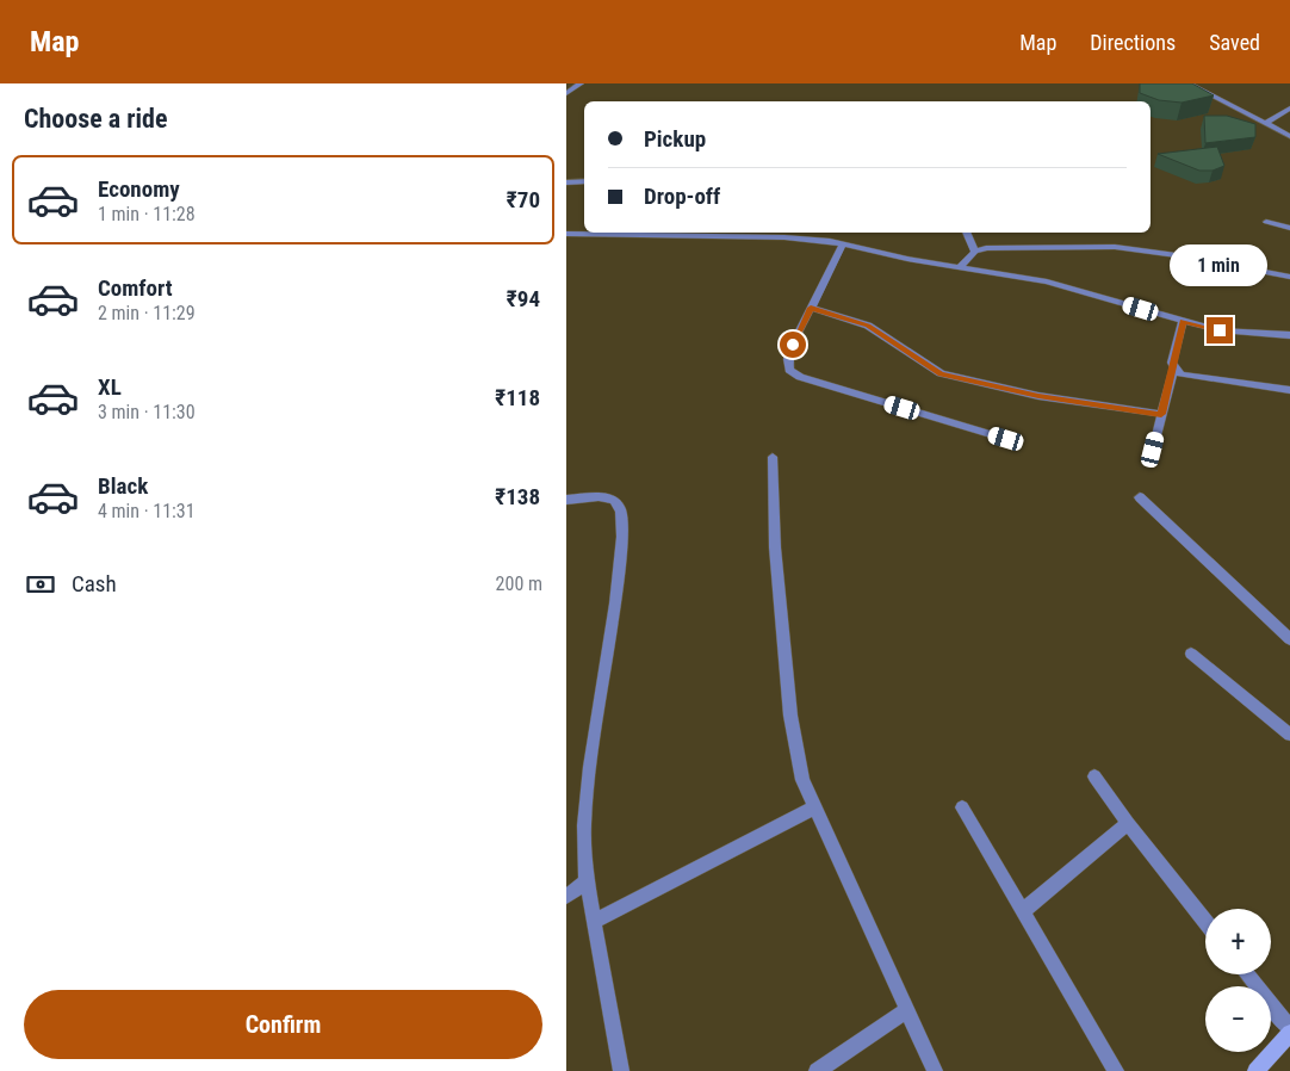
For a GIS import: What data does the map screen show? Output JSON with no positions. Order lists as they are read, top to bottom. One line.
{"page":{"header":"Map","nav":["Map","Directions","Saved"],"heading":"Choose a ride","banner":["Pickup","Drop-off"],"list":[{"name":"Economy","note":"1 min · 11:28","value":"₹70"},{"name":"Comfort","note":"2 min · 11:29","value":"₹94"},{"name":"XL","note":"3 min · 11:30","value":"₹118"},{"name":"Black","note":"4 min · 11:31","value":"₹138"}],"bubble":"1 min","pay":["Cash","200 m"],"map_buttons":["+","−"],"buttons":"Confirm"}}
